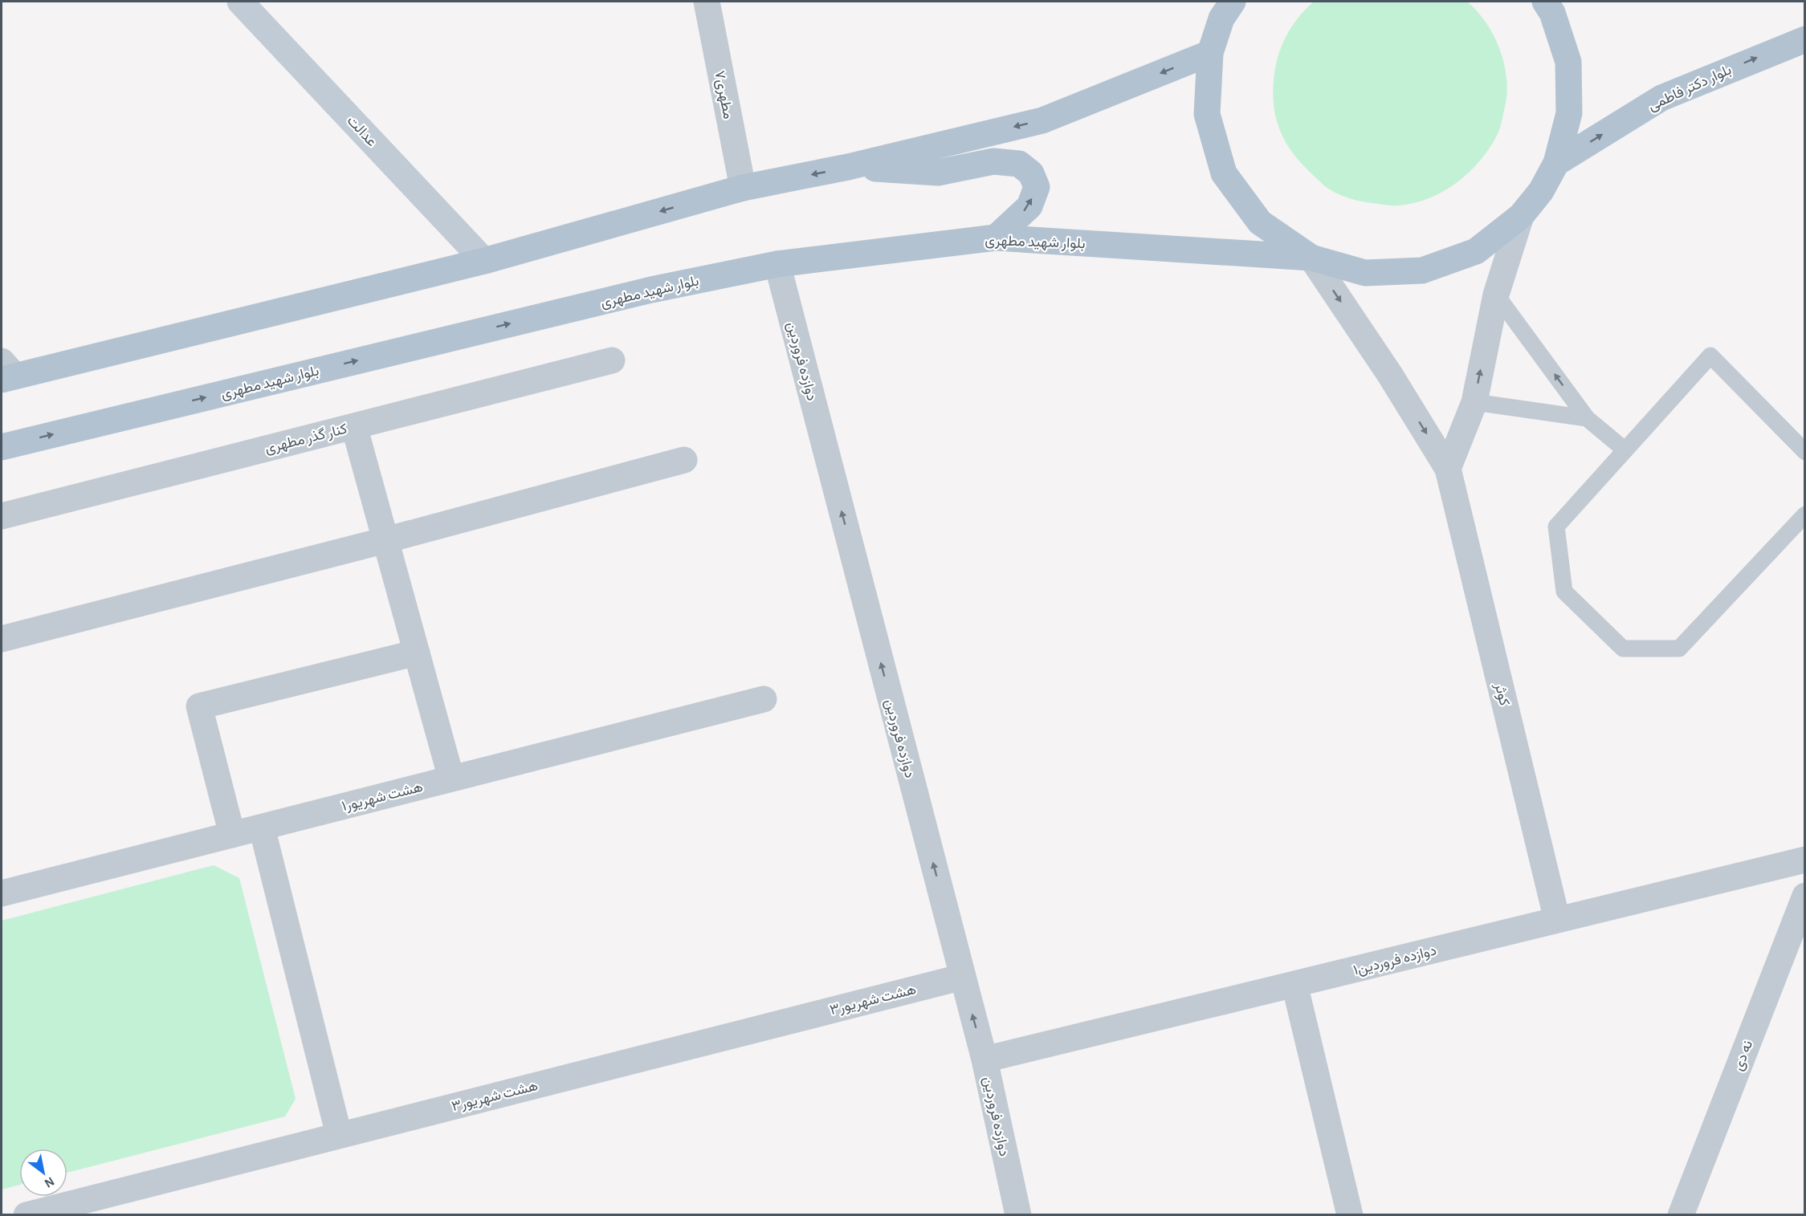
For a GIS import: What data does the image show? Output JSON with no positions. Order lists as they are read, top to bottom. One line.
{"streets":{"main road":["بلوار دکتر فاطمی","عدالت","بلوار شهید مطهری"],"street":["مطهری۷","دوازده فروردین","کنار گذر مطهری","کوثر","هشت شهریور۱","دوازده فروردین۱","هشت شهریور۳","نه دی"]},"crossings":[["بلوار شهید مطهری","دوازده فروردین"],["بلوار شهید مطهری","کوثر"],["دوازده فروردین","دوازده فروردین۱"],["دوازده فروردین","هشت شهریور۳"],["کوثر","دوازده فروردین۱"]],"one_way":["بلوار دکتر فاطمی","دوازده فروردین","کوثر"],"north":"bottom right"}
